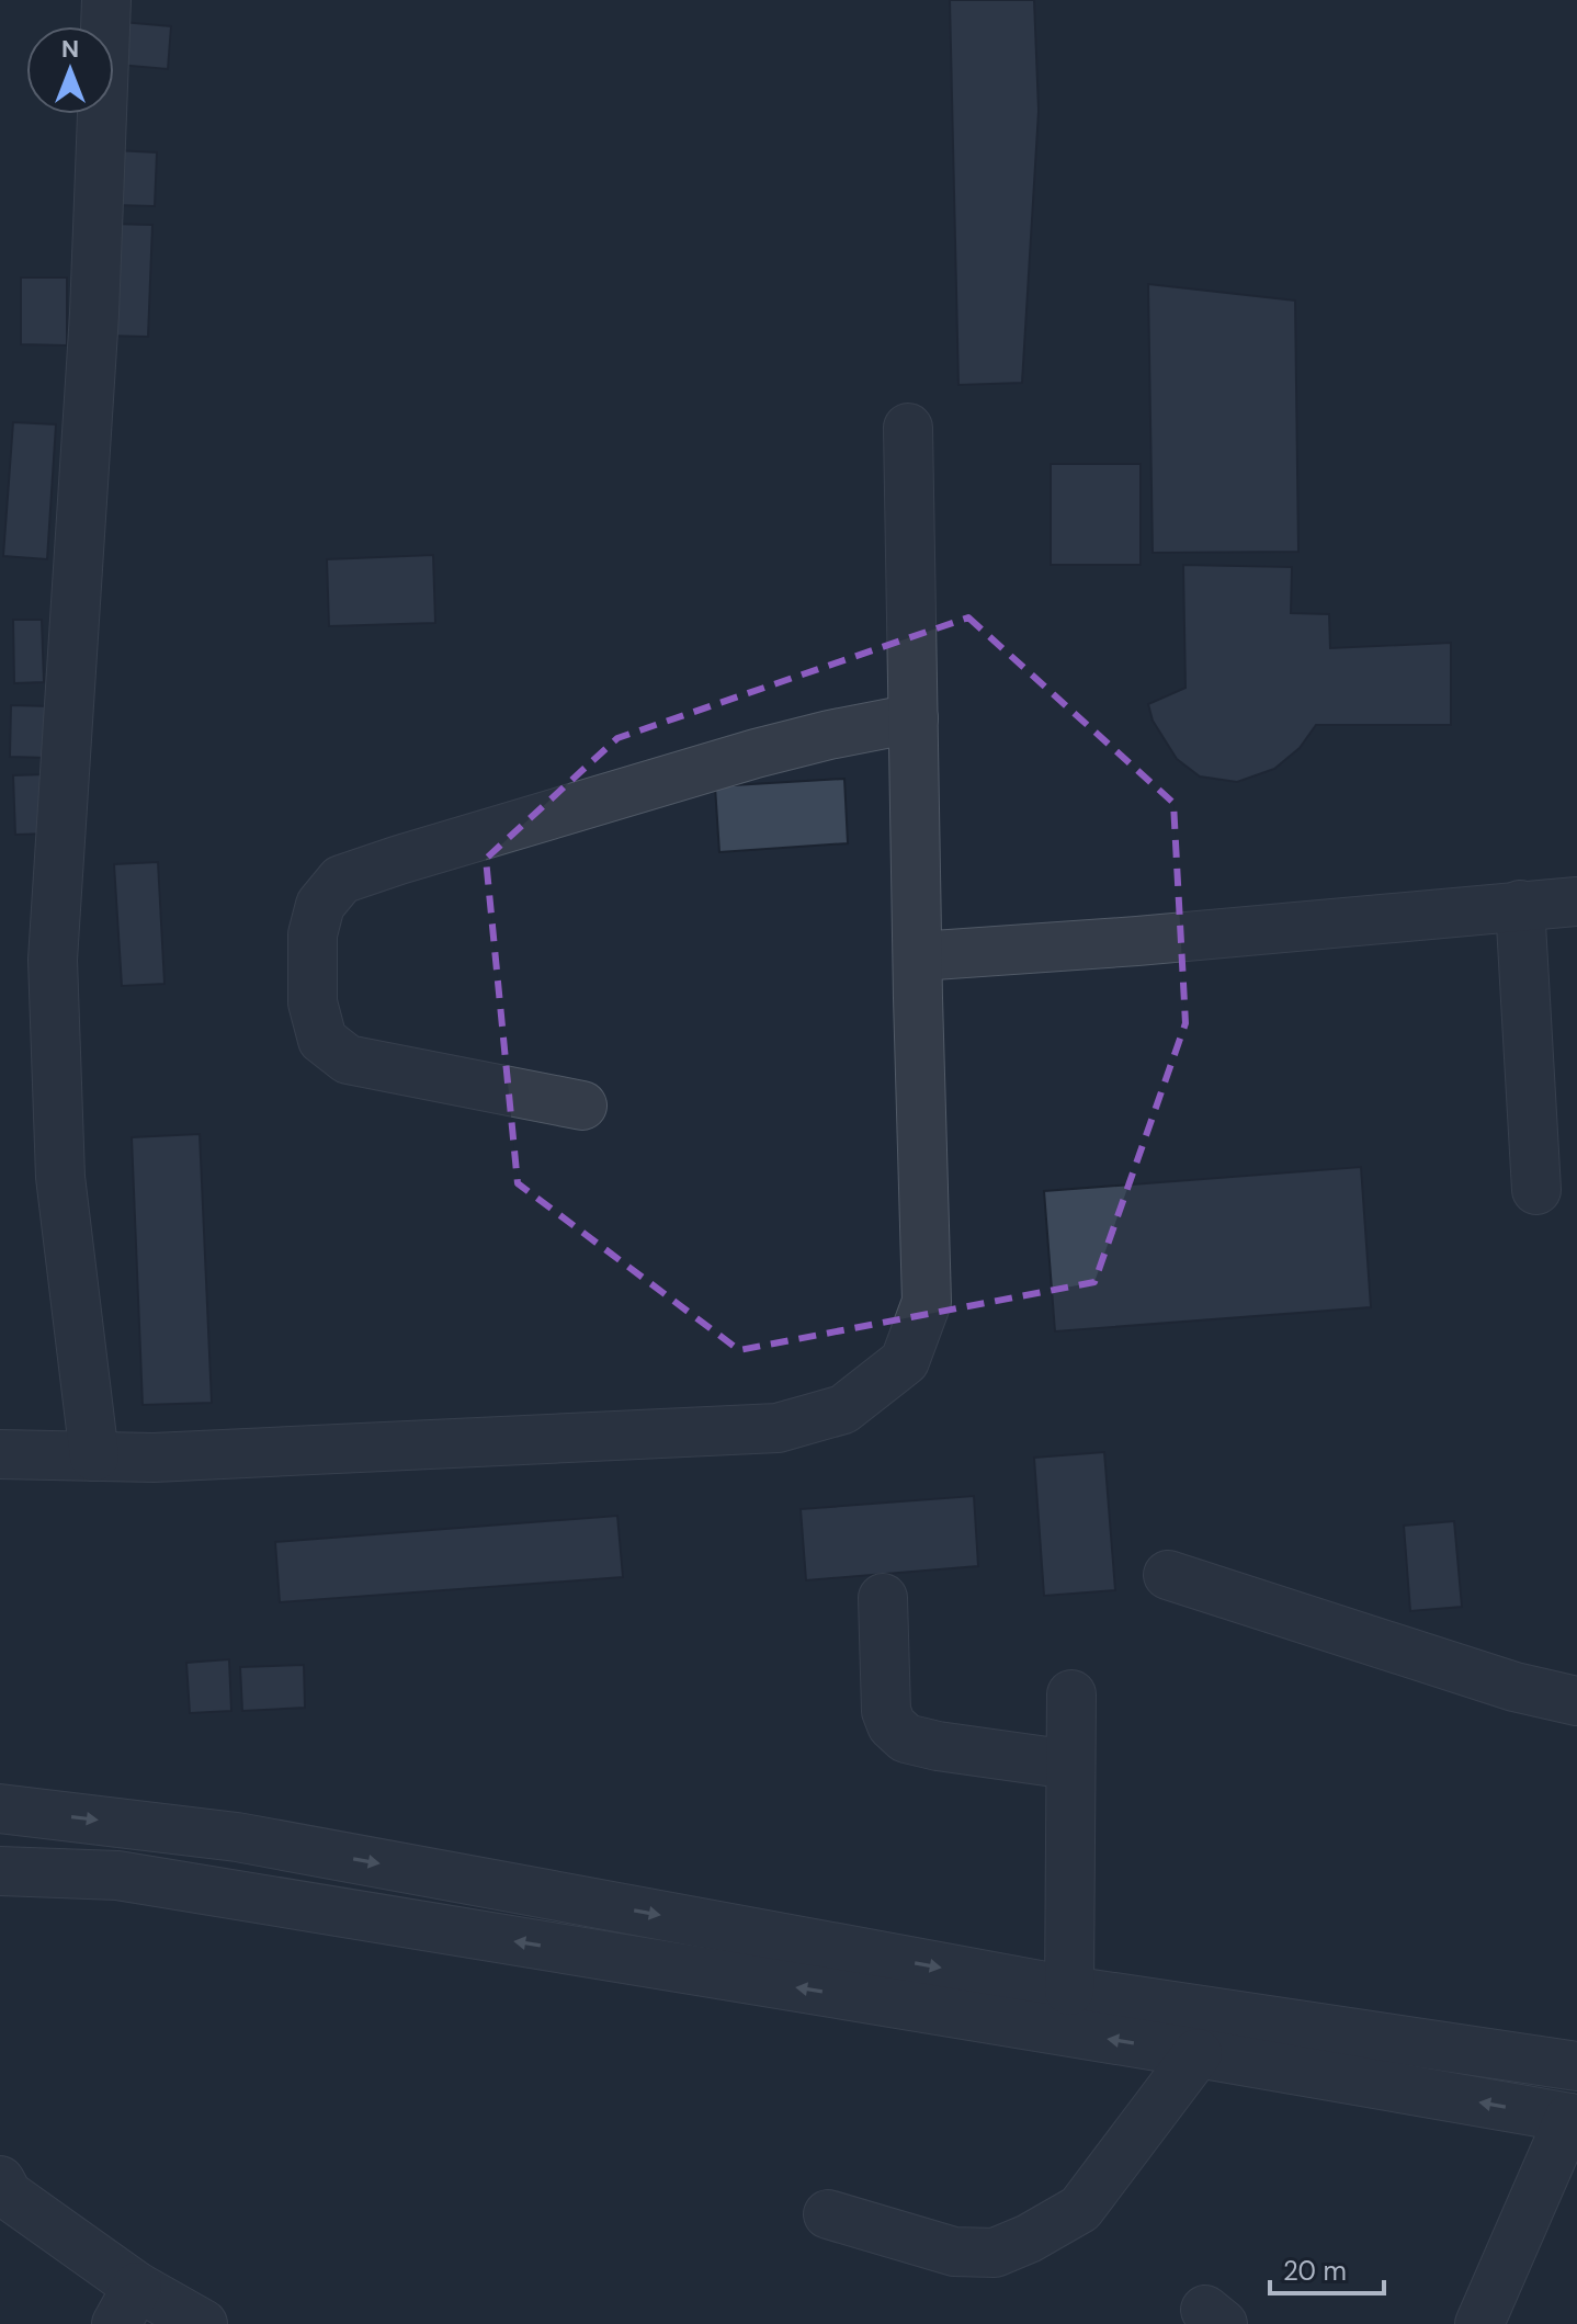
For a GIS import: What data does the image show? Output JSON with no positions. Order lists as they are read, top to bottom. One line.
{"scale_bar":"20 m","north":"top"}
